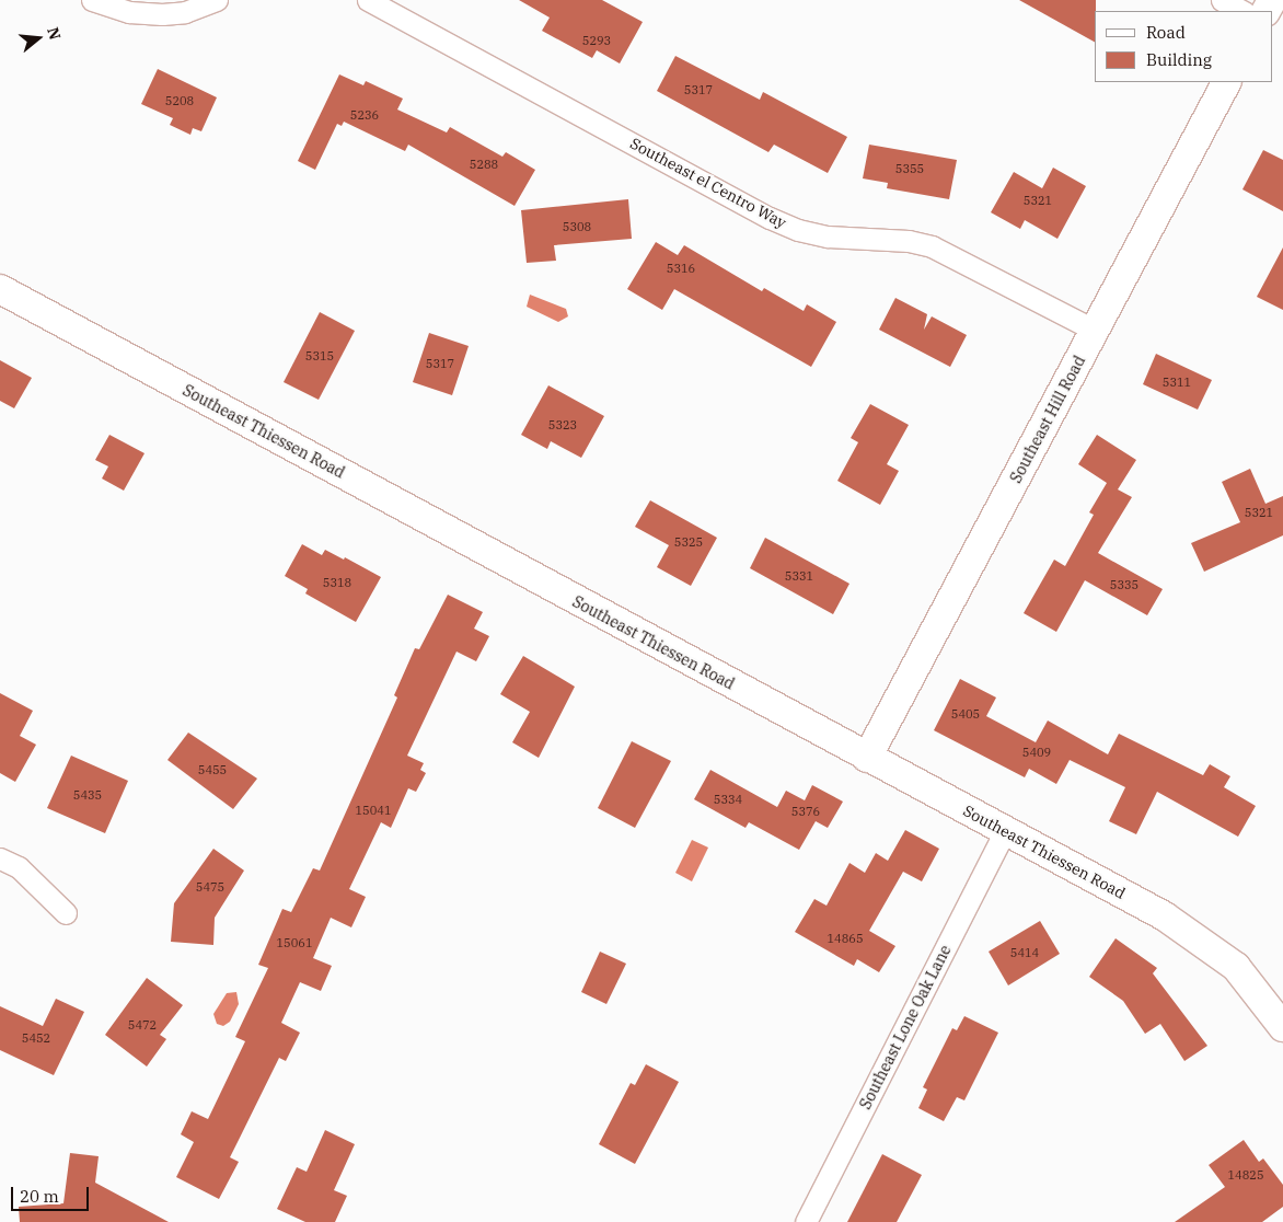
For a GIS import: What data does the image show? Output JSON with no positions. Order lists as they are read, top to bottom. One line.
{"streets":{"main road":["Southeast Hill Road","Southeast Thiessen Road"],"street":["Southeast el Centro Way","Southeast Lone Oak Lane"]},"crossings":[["Southeast el Centro Way","Southeast Hill Road"],["Southeast Hill Road","Southeast Thiessen Road"],["Southeast Thiessen Road","Southeast Lone Oak Lane"]],"house_numbers":["5293","5317","5208","5236","5288","5355","5321","5308","5316","5315","5317","5311","5323","5321","5325","5331","5318","5335","5405","5409","5455","5435","5334","15041","5376","5475","14865","15061","5414","5472","5452","14825"],"legend":["Road","Building"],"scale_bar":"20 m","north":"right"}
